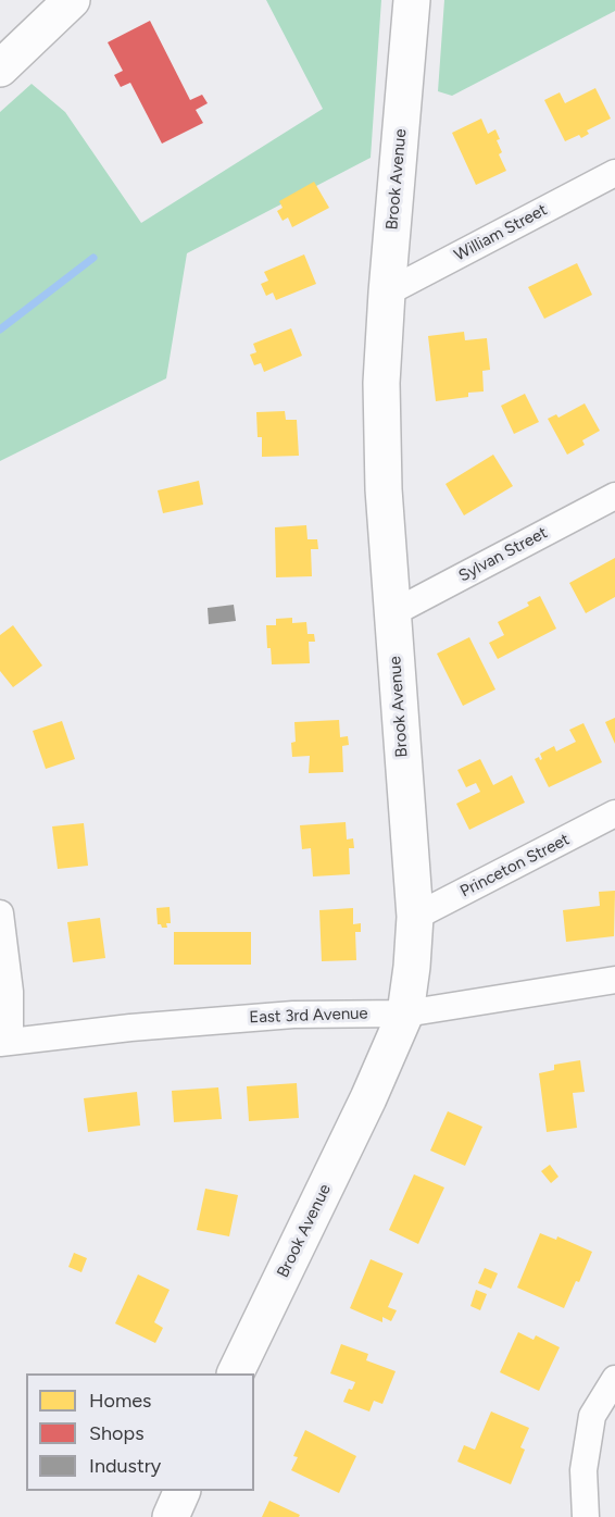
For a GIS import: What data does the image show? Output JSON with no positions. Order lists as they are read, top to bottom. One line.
{"streets":{"street":["Brook Avenue","William Street","Sylvan Street","Princeton Street","East 3rd Avenue"]},"crossings":[["Brook Avenue","William Street"],["Brook Avenue","Sylvan Street"],["Brook Avenue","Princeton Street"],["Brook Avenue","East 3rd Avenue"]],"legend":["Homes","Shops","Industry"]}
